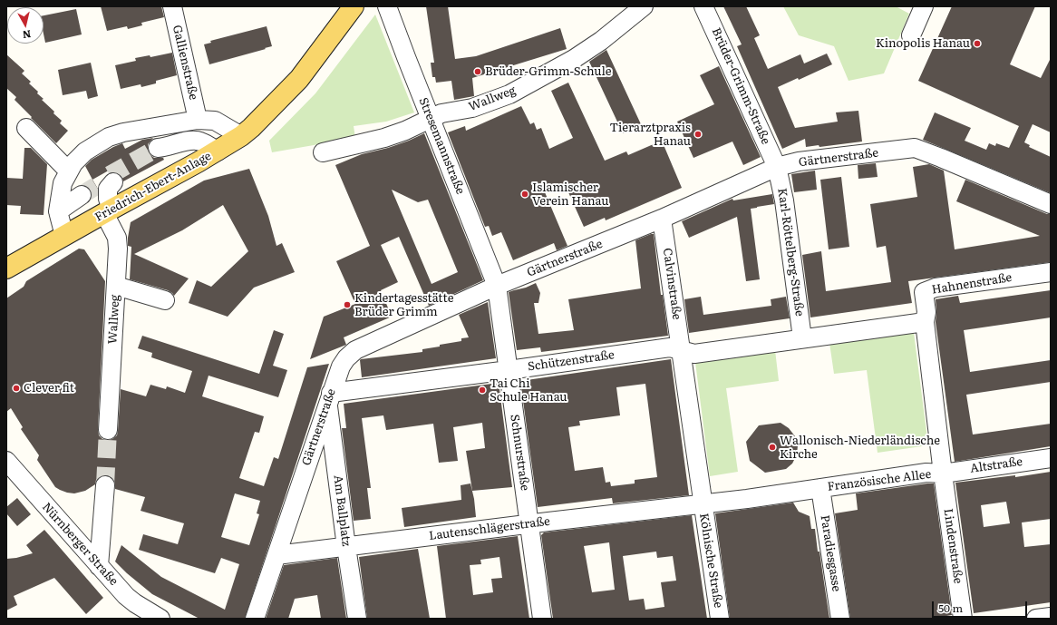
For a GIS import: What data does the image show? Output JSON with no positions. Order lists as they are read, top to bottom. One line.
{"streets":{"main road":["Friedrich-Ebert-Anlage"],"street":["Gallienstraße","Brüder-Grimm-Straße","Wallweg","Stresemannstraße","Gärtnerstraße","Karl-Röttelberg-Straße","Calvinstraße","Hahnenstraße","Schützenstraße","Schnurstraße","Altstraße","Französische Allee","Am Ballplatz","Lautenschlägerstraße","Nürnberger Straße","Lindenstraße","Paradiesgasse","Kölnische Straße"]},"crossings":[["Brüder-Grimm-Straße","Gärtnerstraße"],["Brüder-Grimm-Straße","Karl-Röttelberg-Straße"],["Wallweg","Stresemannstraße"],["Wallweg","Friedrich-Ebert-Anlage"],["Stresemannstraße","Gärtnerstraße"],["Stresemannstraße","Schnurstraße"],["Gärtnerstraße","Karl-Röttelberg-Straße"],["Gärtnerstraße","Calvinstraße"],["Gärtnerstraße","Schützenstraße"],["Gärtnerstraße","Schnurstraße"],["Gärtnerstraße","Am Ballplatz"],["Gärtnerstraße","Lautenschlägerstraße"],["Calvinstraße","Schützenstraße"],["Hahnenstraße","Französische Allee"],["Schützenstraße","Schnurstraße"],["Schützenstraße","Am Ballplatz"],["Schnurstraße","Lautenschlägerstraße"],["Altstraße","Französische Allee"],["Altstraße","Lindenstraße"],["Französische Allee","Lautenschlägerstraße"],["Französische Allee","Lindenstraße"],["Französische Allee","Paradiesgasse"],["Französische Allee","Kölnische Straße"],["Am Ballplatz","Lautenschlägerstraße"],["Lautenschlägerstraße","Kölnische Straße"]],"places":["Kinopolis Hanau","Brüder-Grimm-Schule","Tierarztpraxis Hanau","Islamischer Verein Hanau","Kindertagesstätte Brüder Grimm","Clever fit","Tai Chi Schule Hanau","Wallonisch-Niederländische Kirche"],"scale_bar":"50 m","north":"bottom"}
